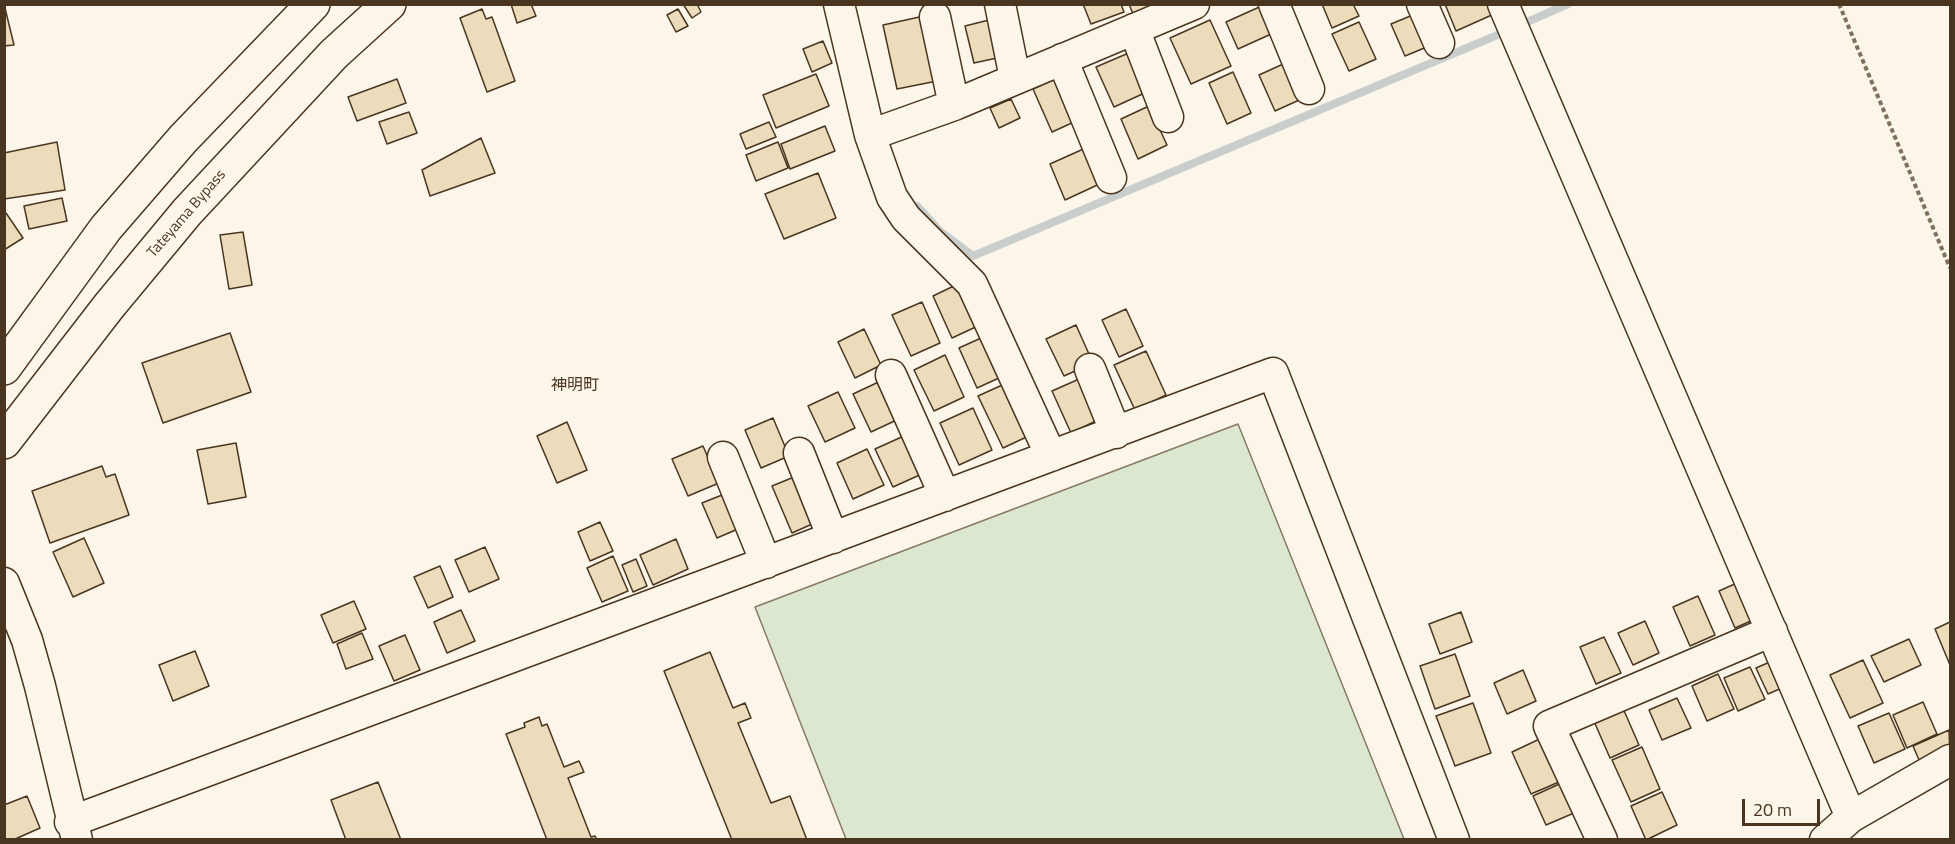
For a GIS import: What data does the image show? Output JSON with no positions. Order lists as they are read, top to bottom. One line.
{"streets":{"highway":["Tateyama Bypass"]},"districts":["神明町"],"scale_bar":"20 m"}
